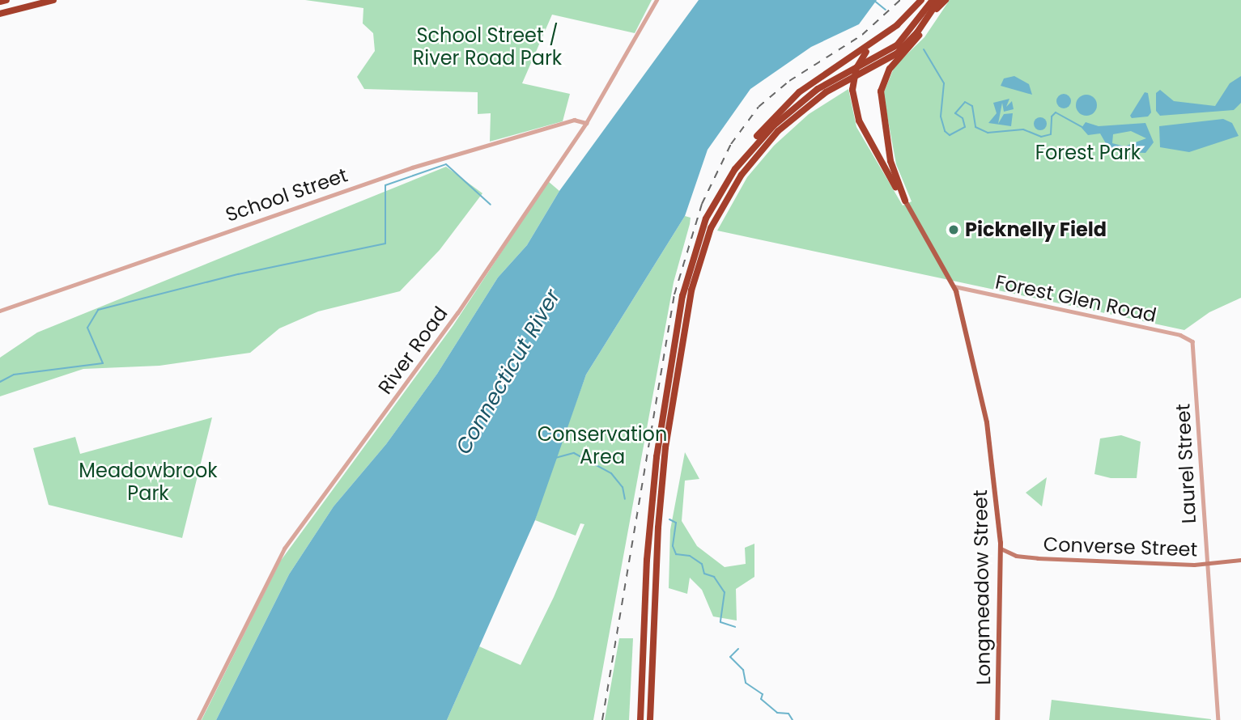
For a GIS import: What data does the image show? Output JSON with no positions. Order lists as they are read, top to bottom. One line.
{"streets":{"main road":["Converse Street","Longmeadow Street"],"street":["School Street","Forest Glen Road","River Road","Laurel Street"]},"crossings":[["School Street","River Road"],["Forest Glen Road","Laurel Street"],["Forest Glen Road","Longmeadow Street"],["Laurel Street","Converse Street"],["Converse Street","Longmeadow Street"]],"water":["Connecticut River"],"parks":["School Street / River Road Park","Forest Park","Conservation Area","Meadowbrook Park"],"places":["Picknelly Field"]}
